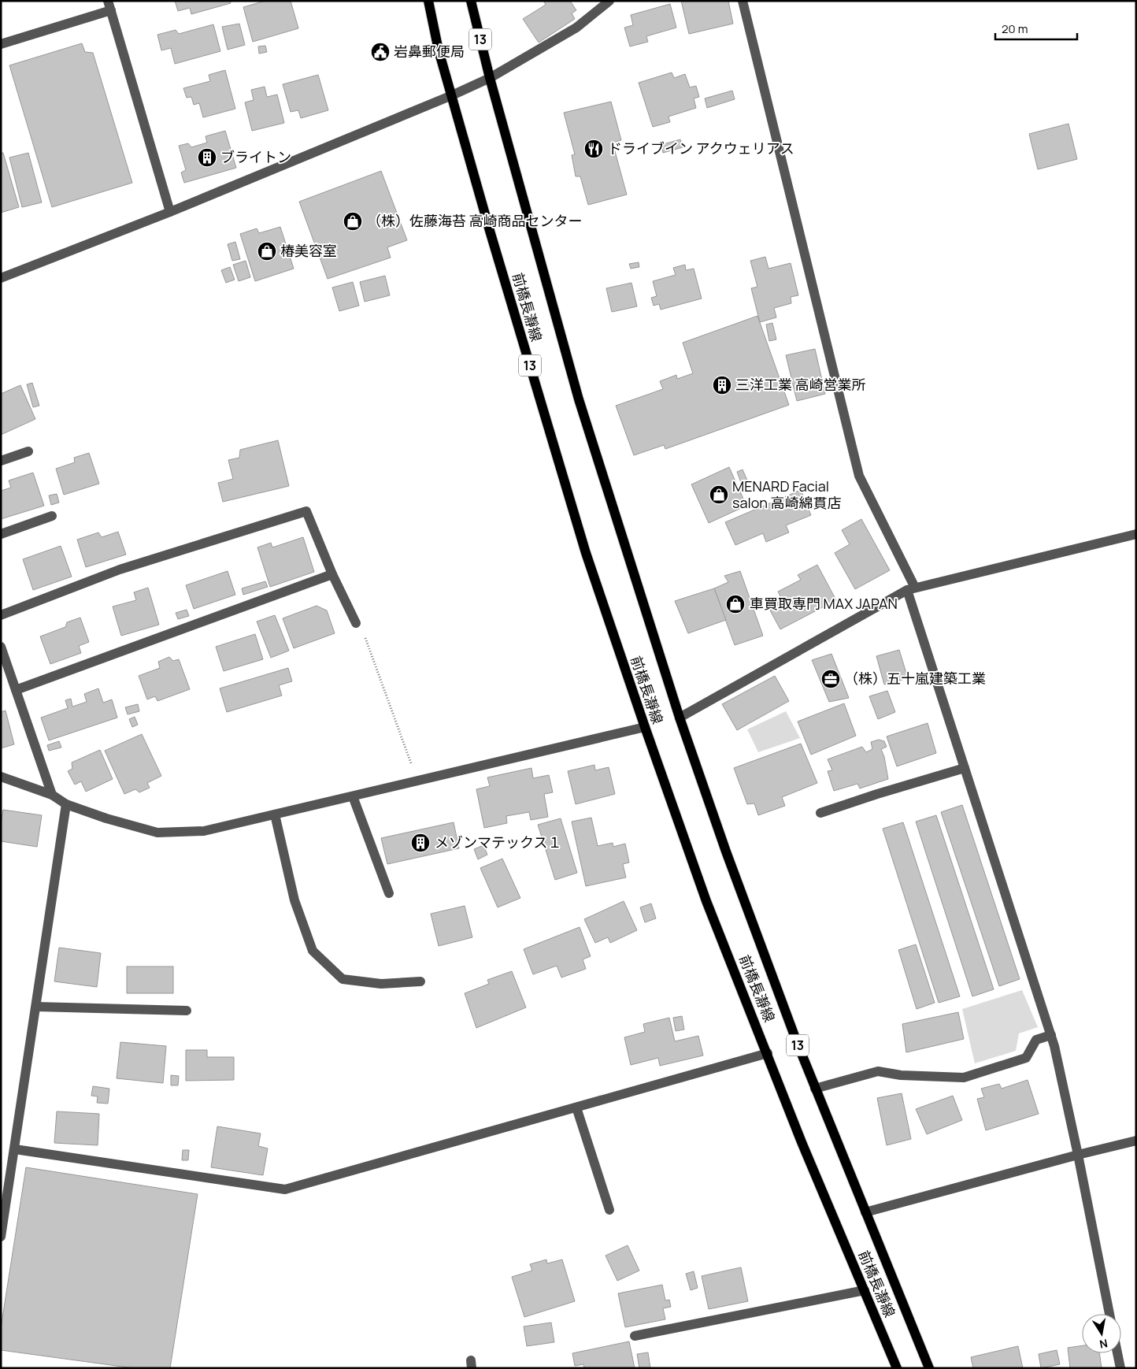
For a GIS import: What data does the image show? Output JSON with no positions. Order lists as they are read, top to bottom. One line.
{"streets":{"main road":["13","前橋長瀞線"]},"places":{"public building":["岩鼻郵便局"],"restaurant":["ドライブイン アクウェリアス"],"building":["ブライトン","三洋工業 高崎営業所","メゾンマテックス１"],"shop":["（株）佐藤海苔 高崎商品センター","椿美容室","MENARD Facial salon 高崎綿貫店","車買取専門 MAX JAPAN"],"office":["（株）五十嵐建築工業"]},"scale_bar":"20 m","north":"bottom"}
